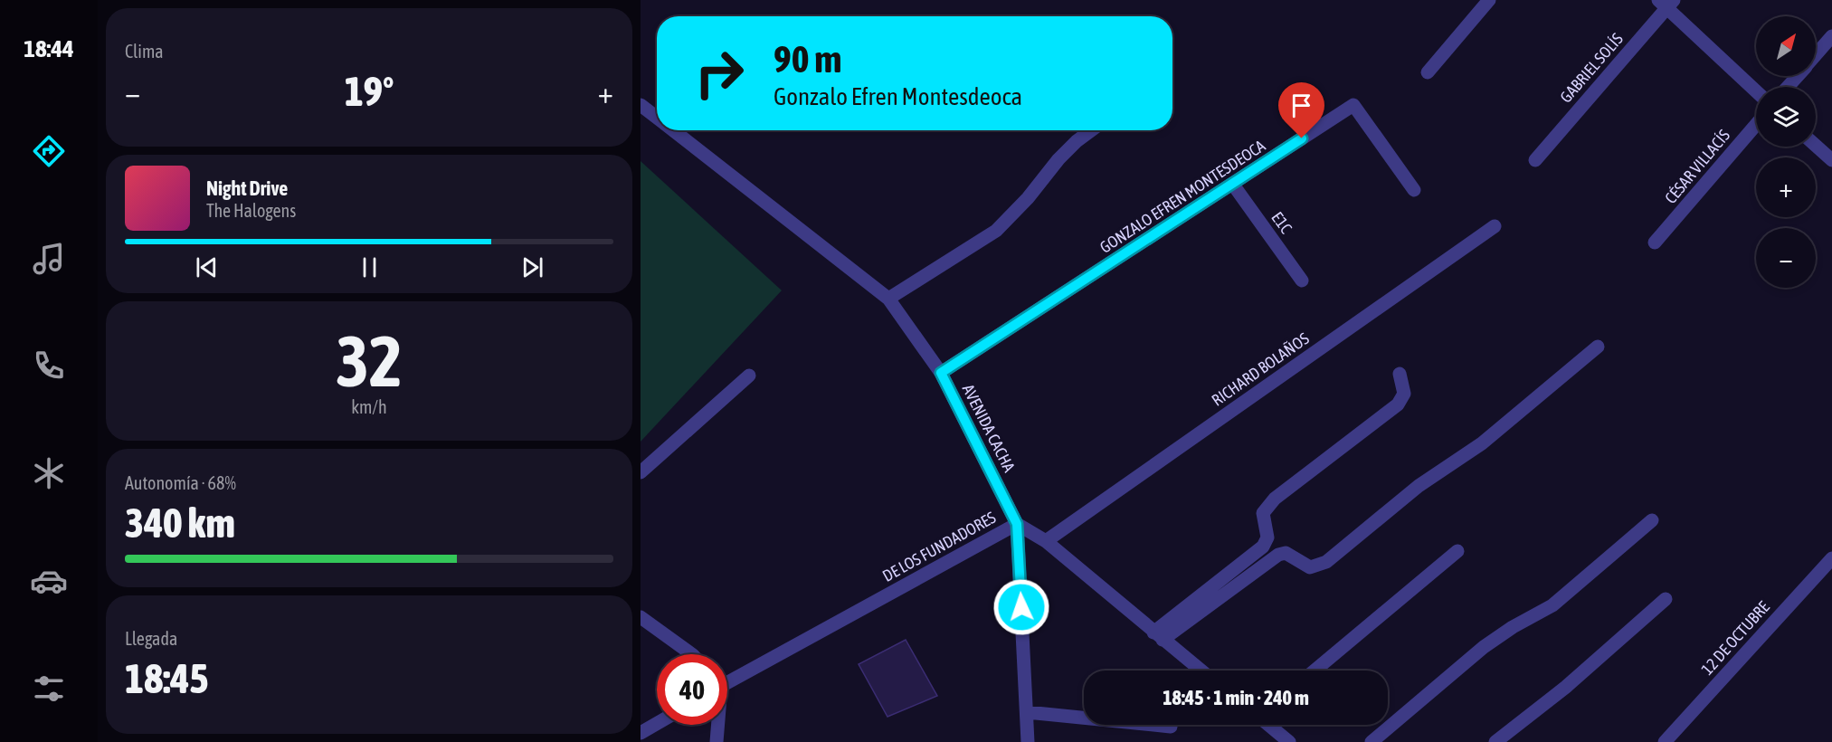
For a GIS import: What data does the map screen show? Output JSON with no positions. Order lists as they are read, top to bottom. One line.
{"streets":{"street":["GABRIEL SOLÍS","CÉSAR VILLACÍS","GONZALO EFREN MONTESDEOCA","E1C","RICHARD BOLAÑOS","AVENIDA CACHA","DE LOS FUNDADORES","12 DE OCTUBRE"]},"crossings":[["GONZALO EFREN MONTESDEOCA","E1C"],["GONZALO EFREN MONTESDEOCA","AVENIDA CACHA"],["RICHARD BOLAÑOS","DE LOS FUNDADORES"],["AVENIDA CACHA","DE LOS FUNDADORES"]],"north":"top right","page":{"tabs":"18:44","tile":["Clima",["32","km/h"],["Autonomía · 68%","340 km"],["Llegada","18:45"]],"map_buttons":["+","−"],"turn":["90 m","Gonzalo Efren Montesdeoca"],"heat":["−","19°","+"],"song":["Night Drive","The Halogens"],"limit":"40","trip":"18:45 · 1 min · 240 m"}}
